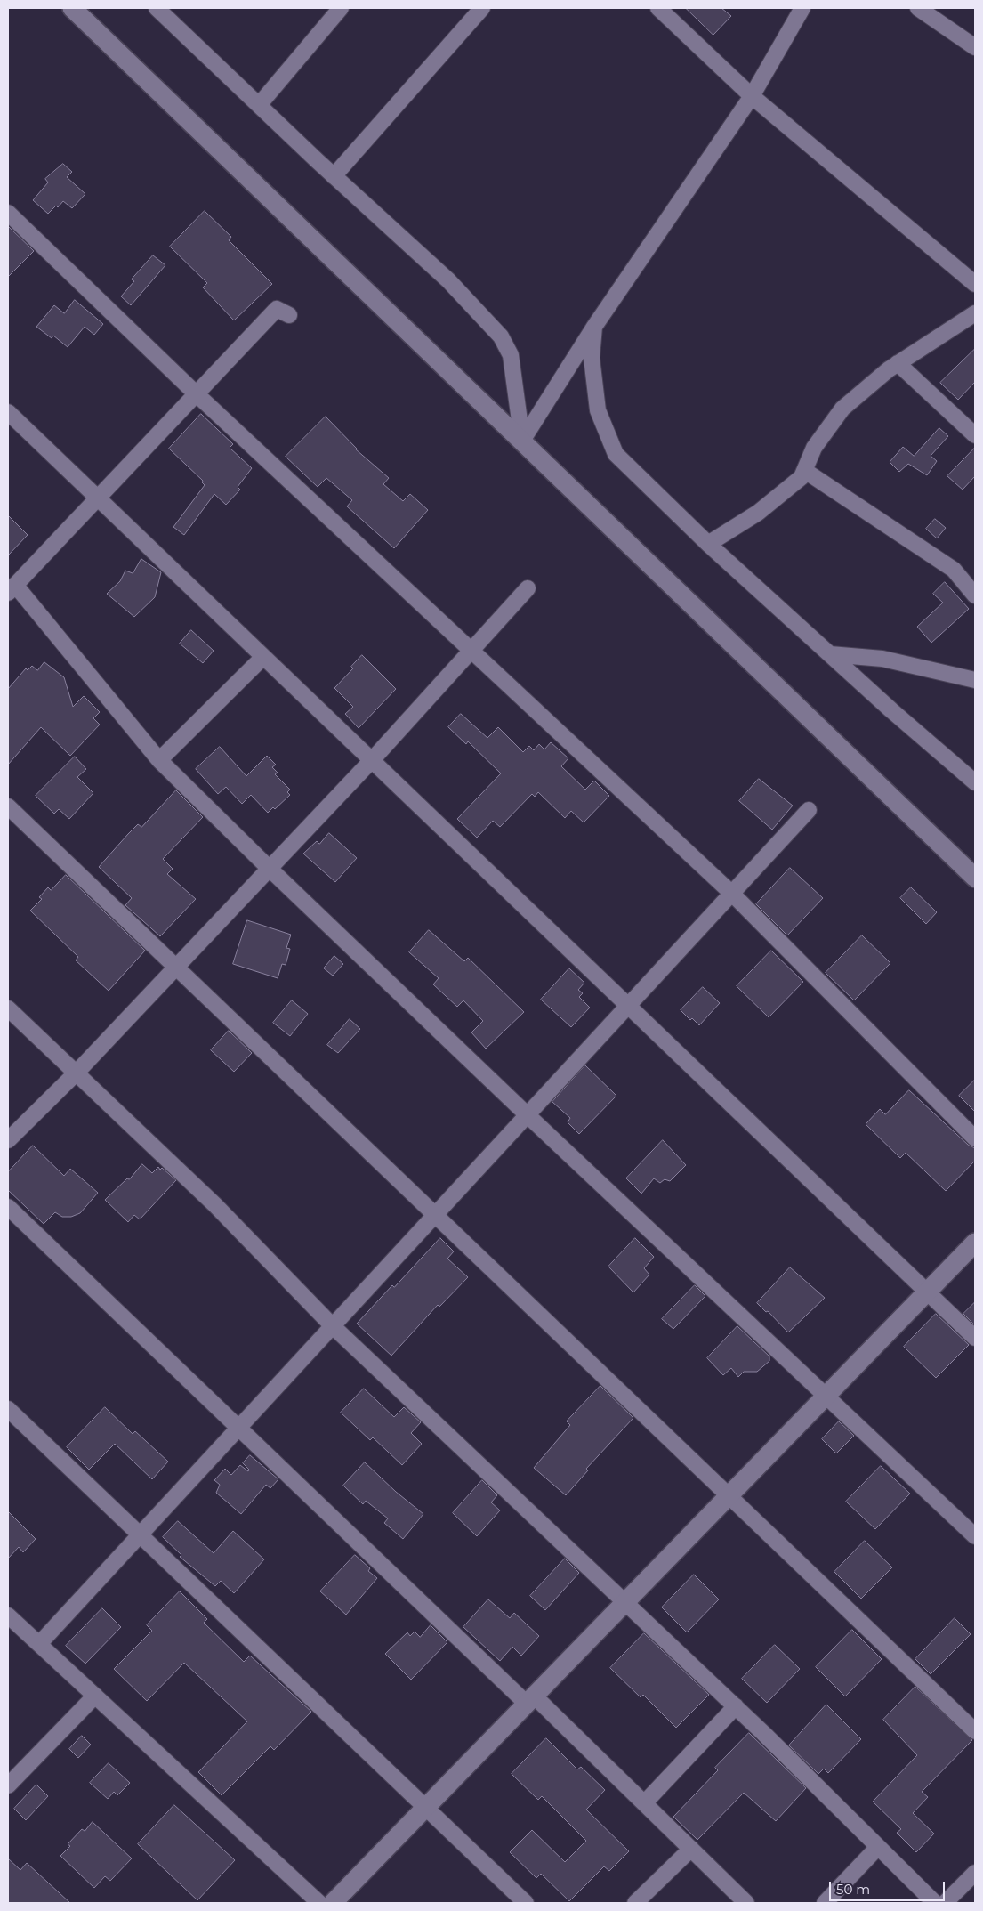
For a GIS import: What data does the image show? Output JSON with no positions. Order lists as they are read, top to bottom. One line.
{"scale_bar":"50 m"}
